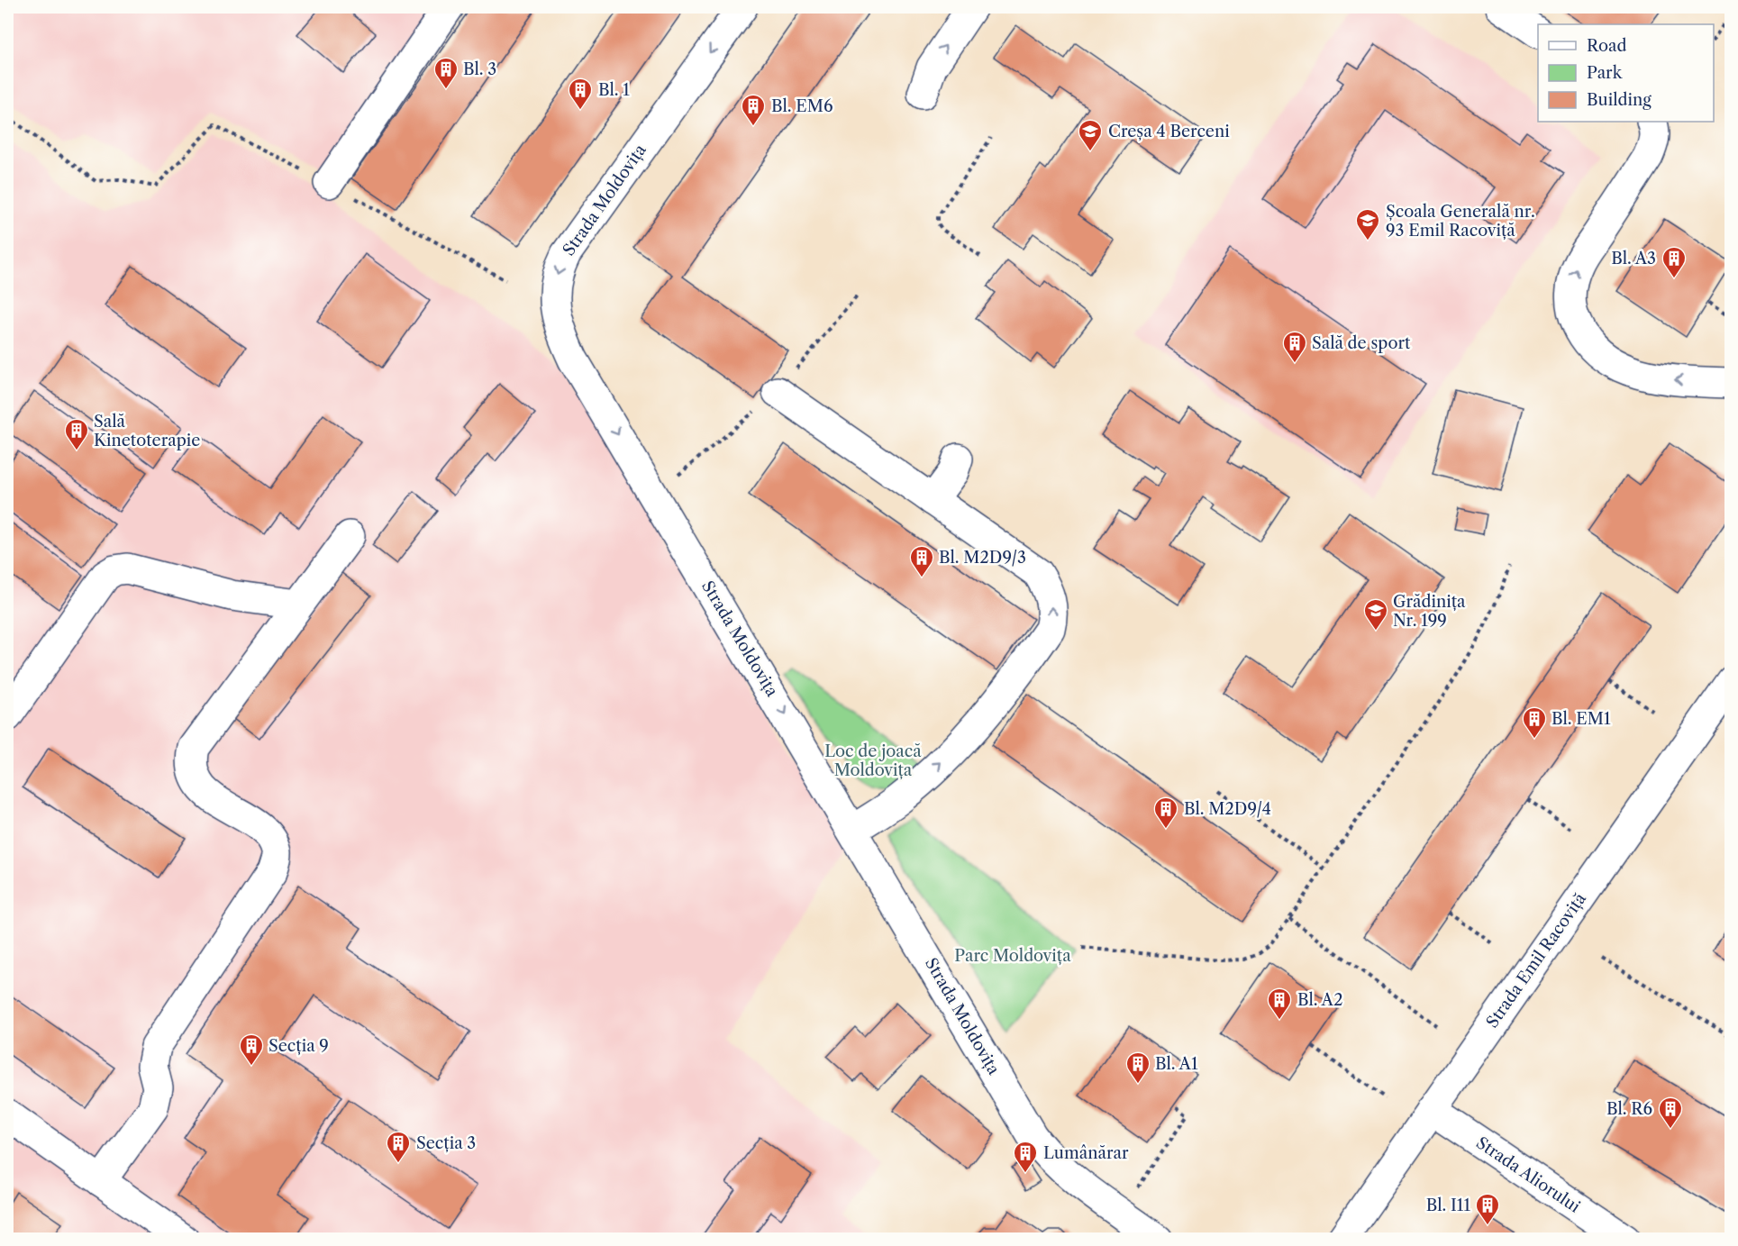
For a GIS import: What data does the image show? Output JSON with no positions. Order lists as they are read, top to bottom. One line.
{"streets":{"street":["Strada Moldovița","Strada Emil Racoviță","Strada Aliorului"]},"crossings":[["Strada Emil Racoviță","Strada Aliorului"]],"one_way":["Strada Moldovița"],"parks":["Loc de joacă Moldovița","Parc Moldovița"],"places":{"building":["Bl. 3","Bl. 1","Bl. EM6","Bl. A3","Sală de sport","Sală Kinetoterapie","Bl. M2D9/3","Bl. EM1","Bl. M2D9/4","Bl. A2","Secția 9","Bl. A1","Bl. R6","Secția 3","Lumânărar","Bl. I11"],"school or university":["Creșa 4 Berceni","Școala Generală nr. 93 Emil Racoviță","Grădinița Nr. 199"]},"legend":["Road","Park","Building"]}
